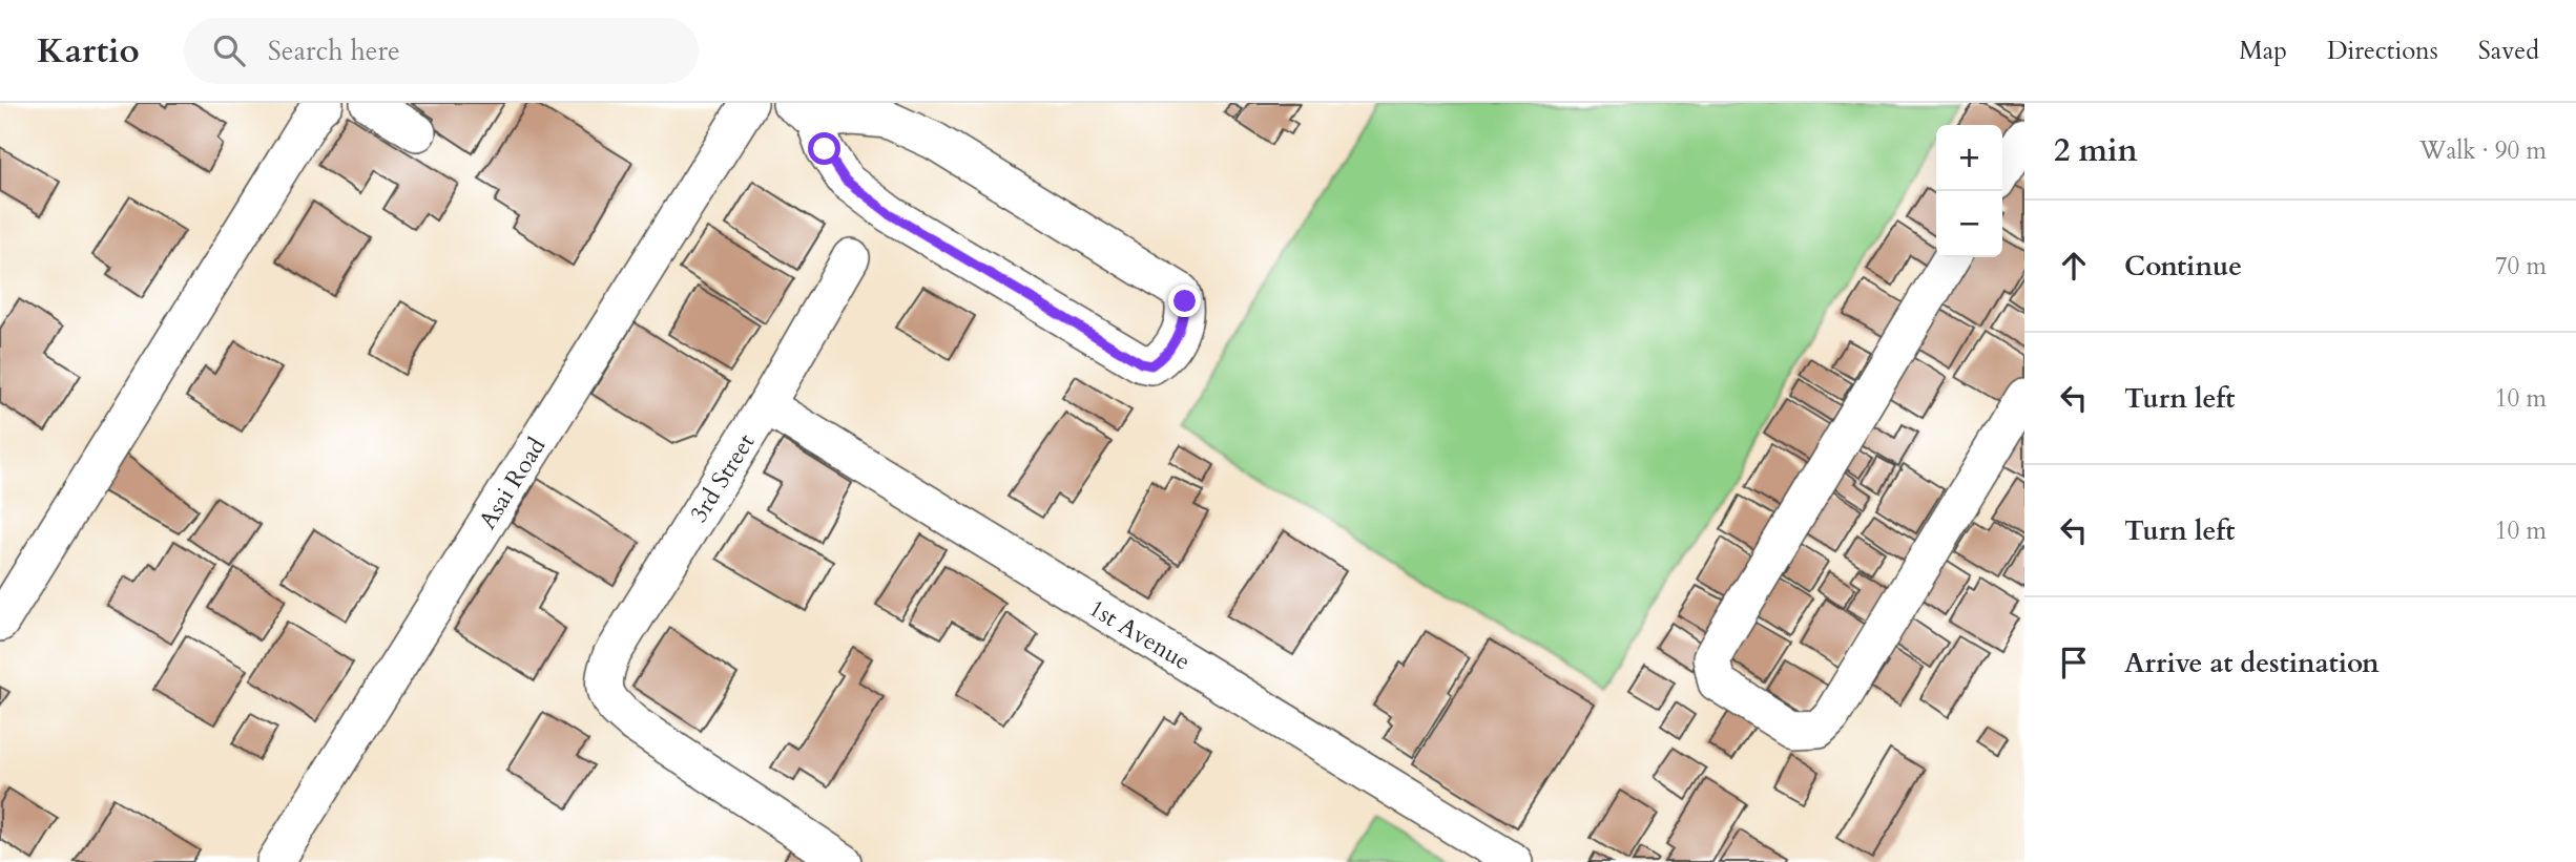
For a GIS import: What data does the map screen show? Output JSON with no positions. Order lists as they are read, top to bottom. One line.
{"streets":{"street":["3rd Street","Asai Road","1st Avenue"]},"crossings":[["3rd Street","1st Avenue"]],"page":{"header":"Kartio","search":"Search here","nav":["Map","Directions","Saved"],"heading":["2 min","Walk · 90 m"],"map_buttons":["+","−"],"list":[["Continue","70 m"],["Turn left","10 m"],["Turn left","10 m"],"Arrive at destination"]}}
